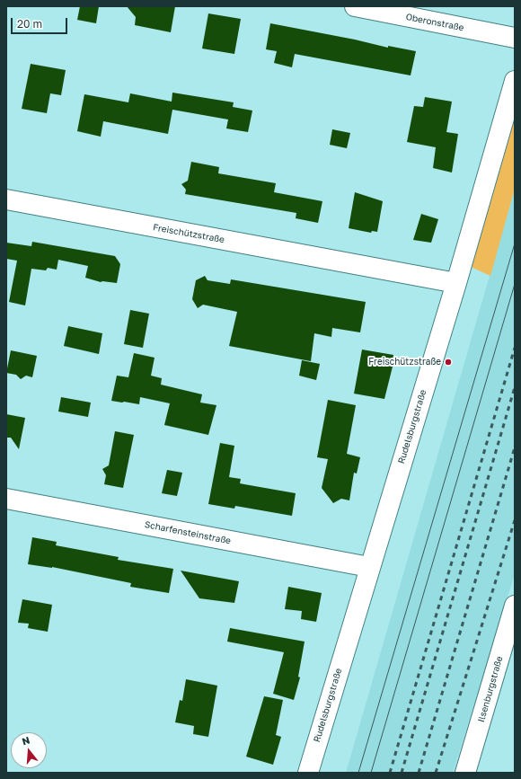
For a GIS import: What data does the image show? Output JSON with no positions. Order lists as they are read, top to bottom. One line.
{"streets":{"street":["Oberonstraße","Freischützstraße","Rudelsburgstraße","Scharfensteinstraße","Ilsenburgstraße"]},"crossings":[["Freischützstraße","Rudelsburgstraße"],["Rudelsburgstraße","Scharfensteinstraße"]],"places":["Freischützstraße"],"scale_bar":"20 m","north":"top"}
